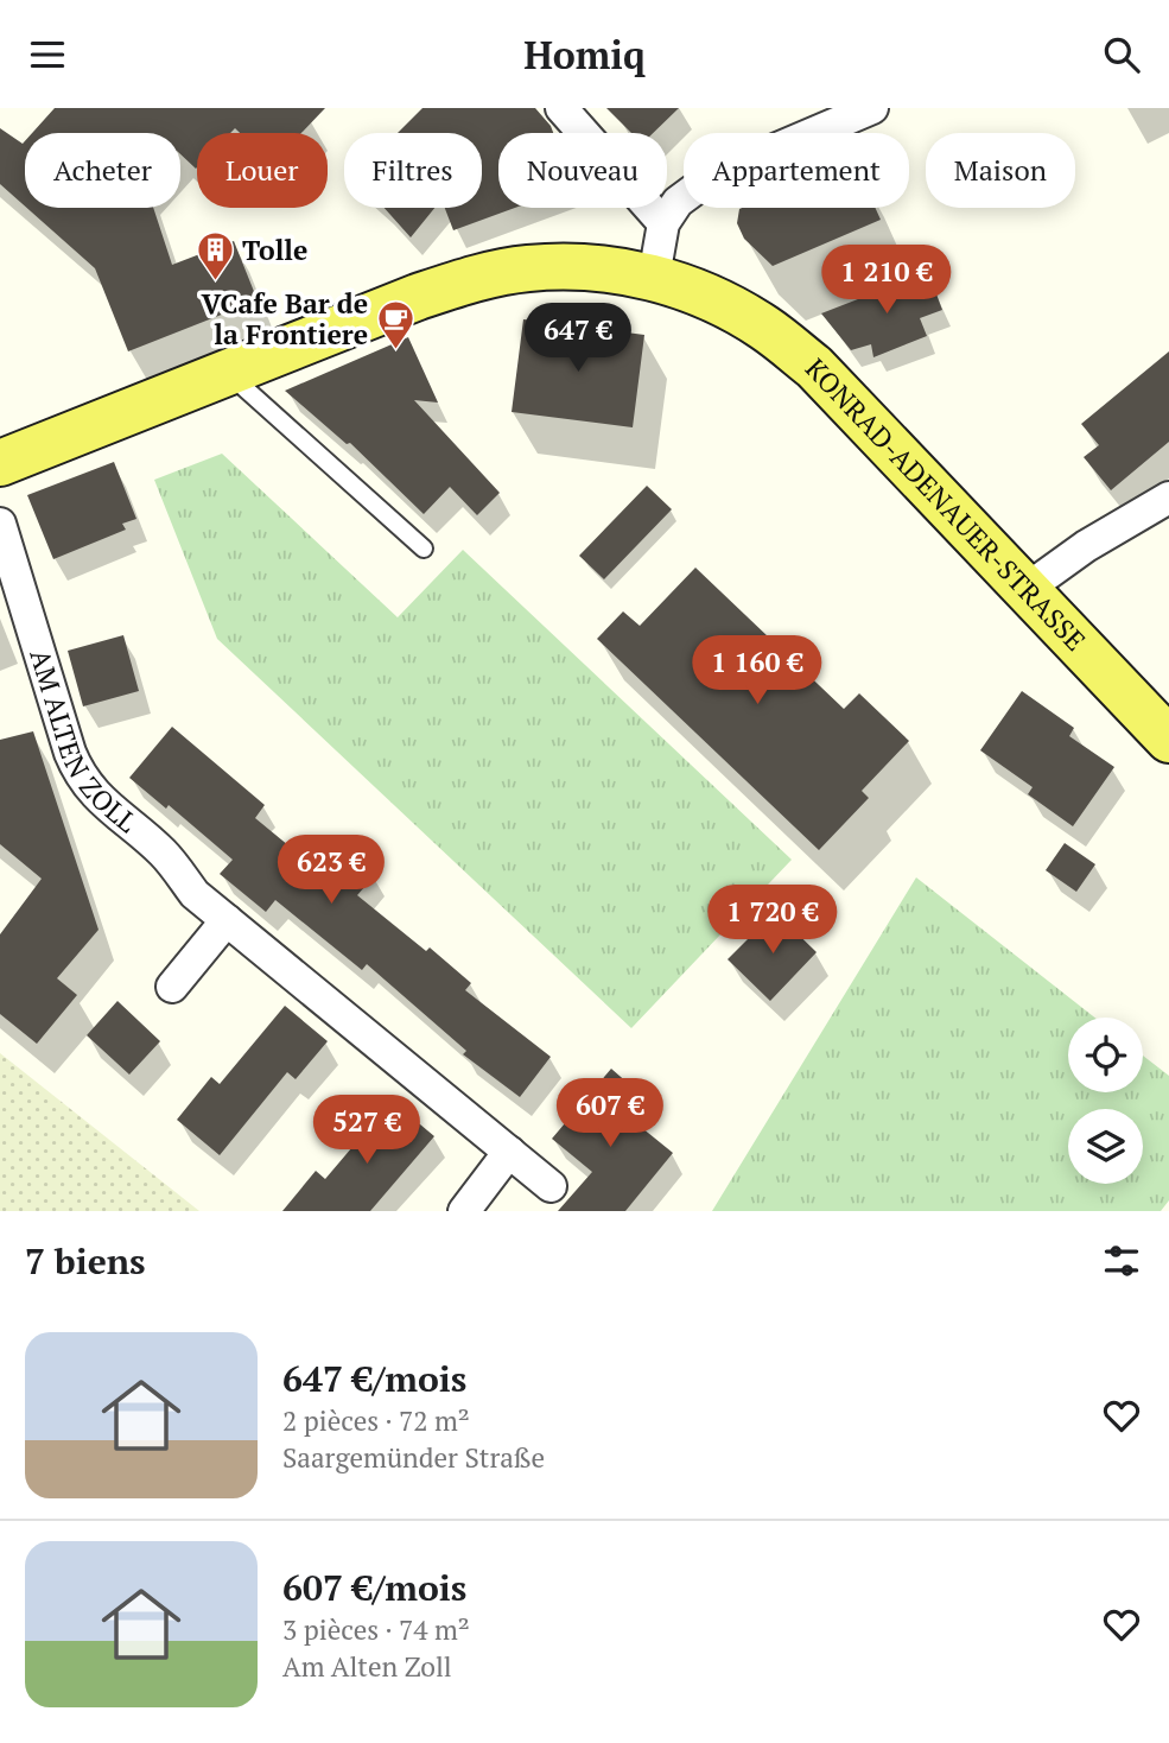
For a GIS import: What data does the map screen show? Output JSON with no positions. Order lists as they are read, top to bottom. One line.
{"streets":{"main road":["KONRAD-ADENAUER-STRASSE"],"street":["AM ALTEN ZOLL"]},"places":{"building":["Tolle"],"cafe":["VCafe Bar de la Frontiere"]},"page":{"header":"Homiq","chip":["Acheter","Louer","Filtres","Nouveau","Appartement","Maison"],"price":["1 210 €","647 €","1 160 €","623 €","1 720 €","607 €","527 €"],"heading":"7 biens","list":[{"name":"647 €/mois","note":"2 pièces · 72 m² · Saargemünder Straße"},{"name":"607 €/mois","note":"3 pièces · 74 m² · Am Alten Zoll"}]}}
